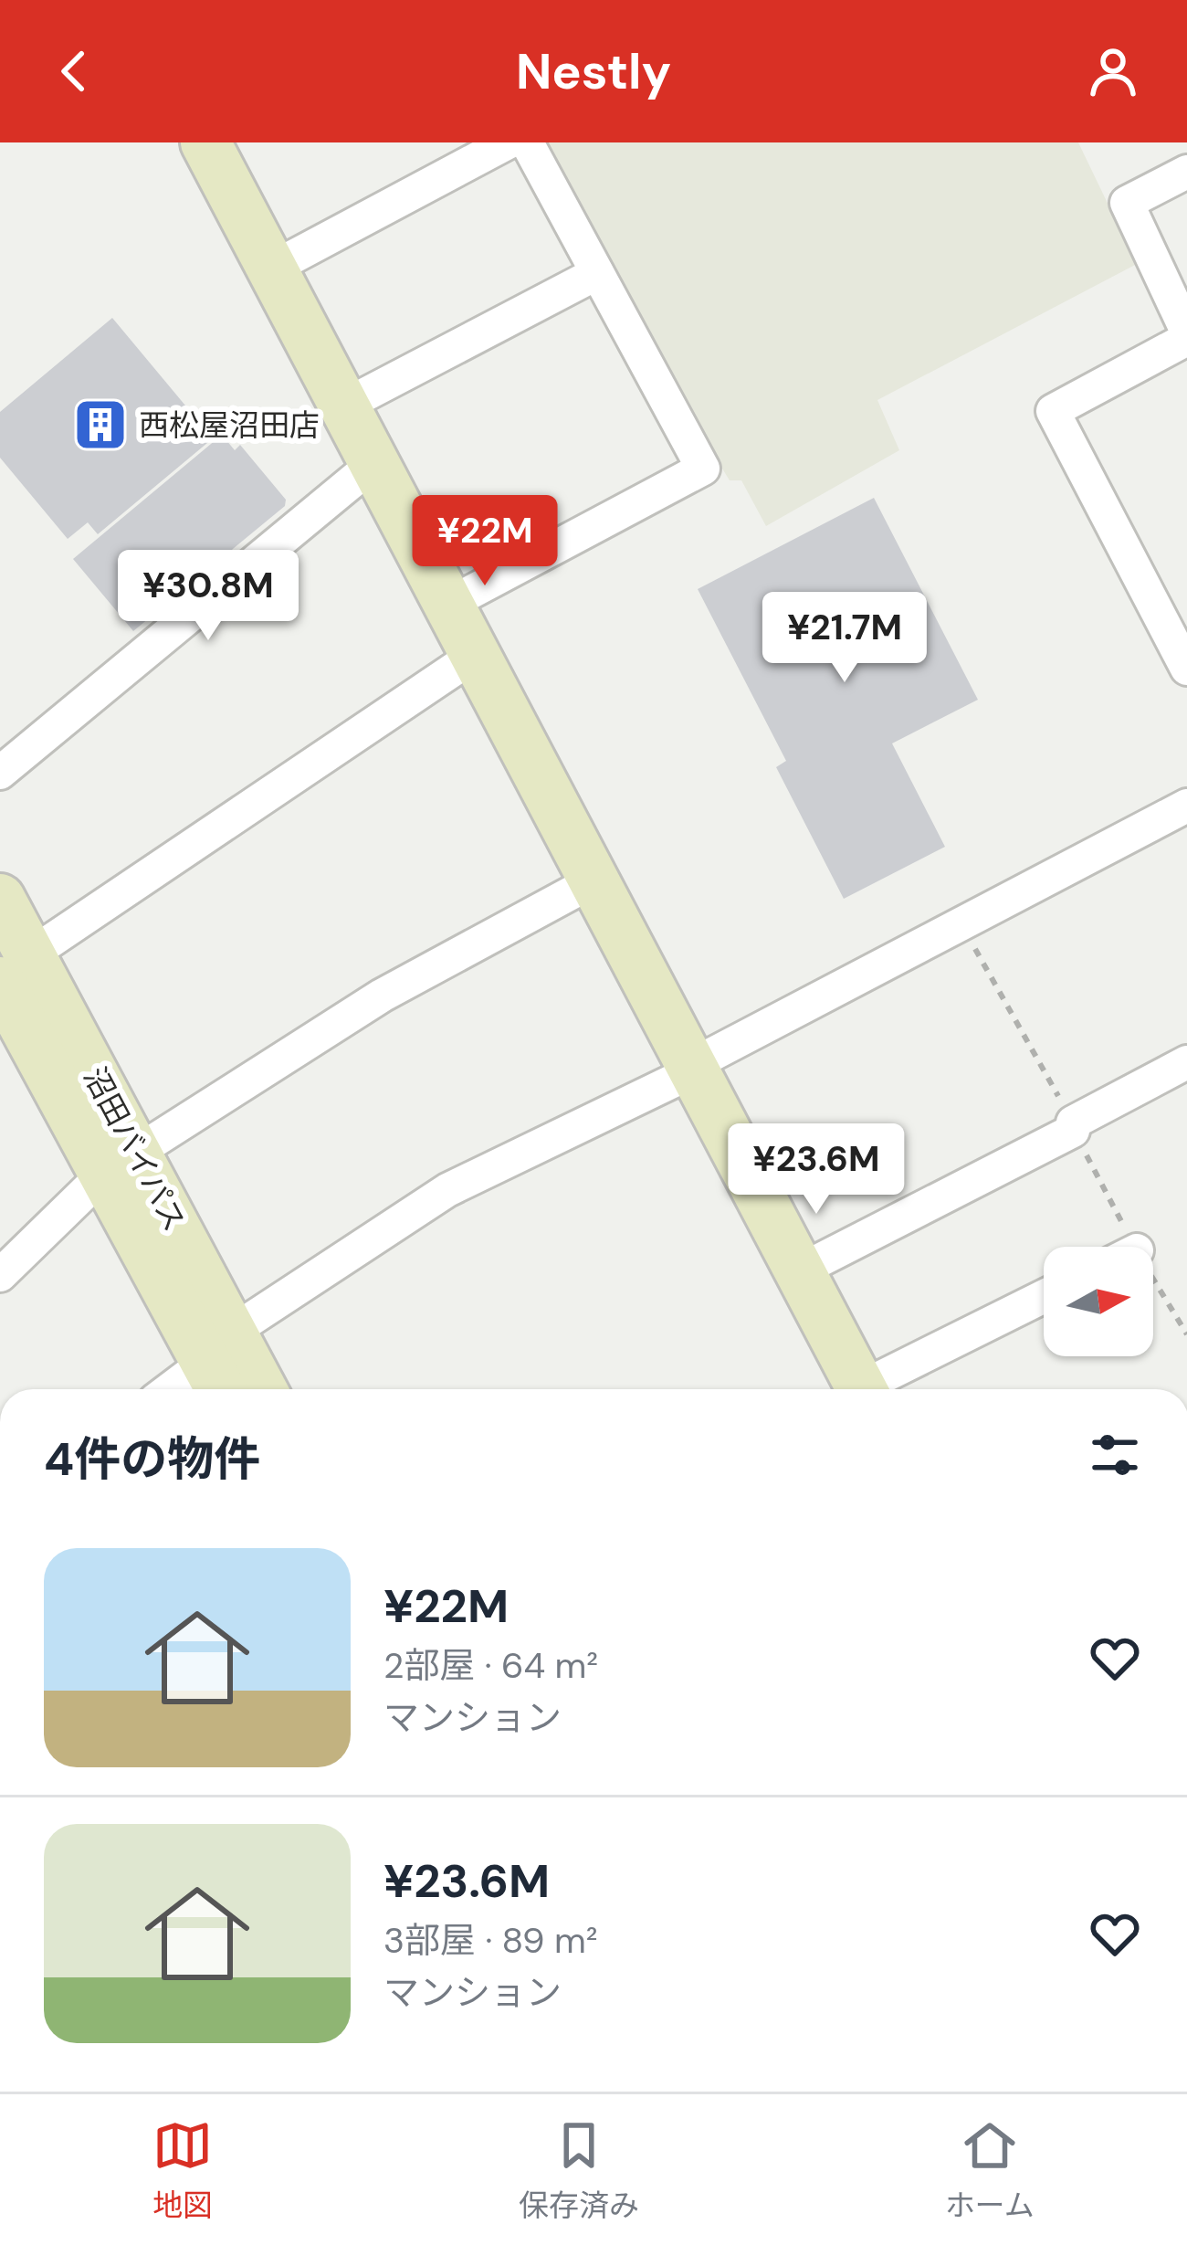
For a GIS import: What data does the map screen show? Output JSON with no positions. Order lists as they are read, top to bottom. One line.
{"streets":{"street":["沼田バイパス"]},"places":{"building":["西松屋沼田店"]},"north":"right","page":{"header":"Nestly","price":["¥22M","¥30.8M","¥21.7M","¥23.6M"],"heading":"4件の物件","list":[{"name":"¥22M","note":"2部屋 · 64 m² · マンション"},{"name":"¥23.6M","note":"3部屋 · 89 m² · マンション"}],"tabs":["地図","保存済み","ホーム"]}}
